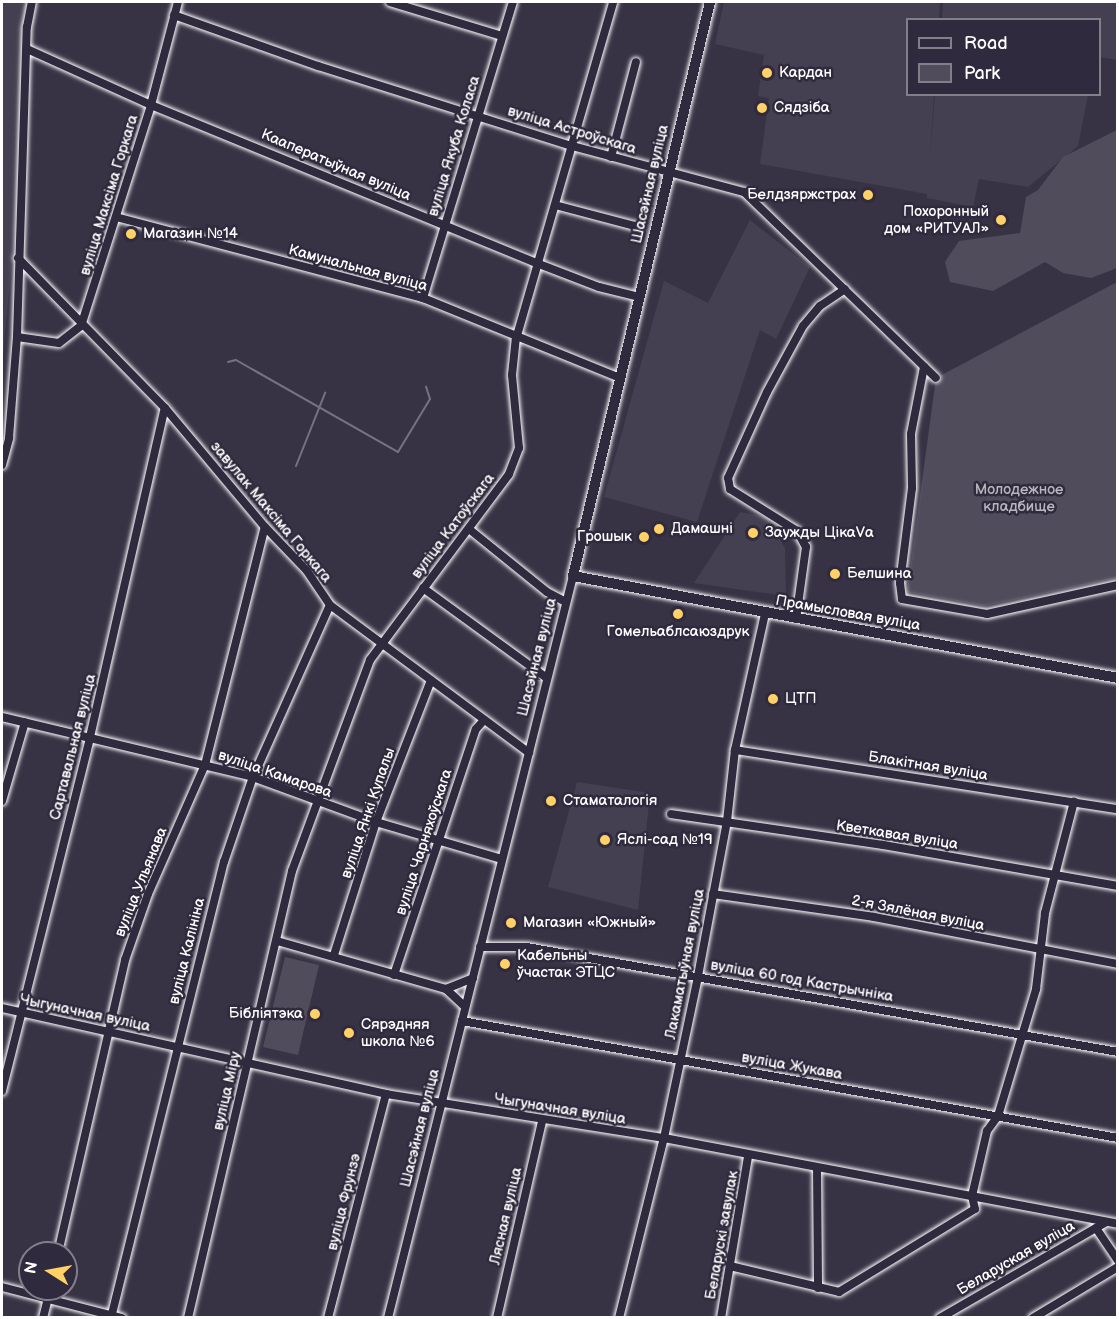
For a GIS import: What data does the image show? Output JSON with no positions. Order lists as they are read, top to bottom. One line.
{"streets":{"main road":["Шасэйная вуліца","Прамысловая вуліца"],"street":["вуліца Астроўскага","вуліца Якуба Коласа","Кааператыўная вуліца","вуліца Максіма Горкага","Камунальная вуліца","завулак Максіма Горкага","вуліца Катоўскага","Сартавальная вуліца","Блакітная вуліца","вуліца Камарова","вуліца Янкі Купалы","Кветкавая вуліца","вуліца Чарняхоўскага","вуліца Ульянава","2-я Зялёная вуліца","вуліца Калініна","Лакаматыўная вуліца","вуліца 60 год Кастрычніка","Чыгуначная вуліца","вуліца Жукава","вуліца Міру","вуліца Фрунзэ","Лясная вуліца","Беларускі завулак","Беларуская вуліца"]},"crossings":[["вуліца Астроўскага","вуліца Якуба Коласа"],["вуліца Астроўскага","Шасэйная вуліца"],["вуліца Астроўскага","вуліца Максіма Горкага"],["вуліца Астроўскага","вуліца Катоўскага"],["вуліца Якуба Коласа","Кааператыўная вуліца"],["вуліца Якуба Коласа","Камунальная вуліца"],["Кааператыўная вуліца","Шасэйная вуліца"],["Кааператыўная вуліца","вуліца Максіма Горкага"],["Кааператыўная вуліца","вуліца Катоўскага"],["Шасэйная вуліца","Камунальная вуліца"],["Шасэйная вуліца","завулак Максіма Горкага"],["Шасэйная вуліца","Прамысловая вуліца"],["Шасэйная вуліца","вуліца Камарова"],["Шасэйная вуліца","вуліца 60 год Кастрычніка"],["Шасэйная вуліца","Чыгуначная вуліца"],["Шасэйная вуліца","вуліца Жукава"],["вуліца Максіма Горкага","Камунальная вуліца"],["вуліца Максіма Горкага","завулак Максіма Горкага"],["Камунальная вуліца","вуліца Катоўскага"],["завулак Максіма Горкага","вуліца Катоўскага"],["завулак Максіма Горкага","Сартавальная вуліца"],["завулак Максіма Горкага","вуліца Янкі Купалы"],["завулак Максіма Горкага","вуліца Чарняхоўскага"],["завулак Максіма Горкага","вуліца Ульянава"],["завулак Максіма Горкага","вуліца Калініна"],["вуліца Катоўскага","вуліца Камарова"],["вуліца Катоўскага","вуліца Міру"],["Прамысловая вуліца","Лакаматыўная вуліца"],["Сартавальная вуліца","вуліца Камарова"],["Сартавальная вуліца","Чыгуначная вуліца"],["Блакітная вуліца","Лакаматыўная вуліца"],["вуліца Камарова","вуліца Янкі Купалы"],["вуліца Камарова","вуліца Чарняхоўскага"],["вуліца Камарова","вуліца Ульянава"],["вуліца Камарова","вуліца Калініна"],["Кветкавая вуліца","Лакаматыўная вуліца"],["вуліца Ульянава","Чыгуначная вуліца"],["2-я Зялёная вуліца","Лакаматыўная вуліца"],["вуліца Калініна","Чыгуначная вуліца"],["Лакаматыўная вуліца","вуліца 60 год Кастрычніка"],["Лакаматыўная вуліца","Чыгуначная вуліца"],["Лакаматыўная вуліца","вуліца Жукава"],["Чыгуначная вуліца","вуліца Міру"],["Чыгуначная вуліца","вуліца Фрунзэ"],["Чыгуначная вуліца","Лясная вуліца"],["Чыгуначная вуліца","Беларускі завулак"],["Чыгуначная вуліца","Беларуская вуліца"]],"parks":["Молодежное кладбище"],"places":["Кардан","Сядзіба","Белдзяржстрах","Похоронный дом «РИТУАЛ»","Магазин №14","Дамашні","Заужды ЦікаVа","Грошык","Белшина","Гомельаблсаюздрук","ЦТП","Стаматалогія","Яслі-сад №19","Магазин «Южный»","Кабельны ўчастак ЭТЦС","Бібліятэка","Сярэдняя школа №6"],"legend":["Road","Park"],"north":"left"}
